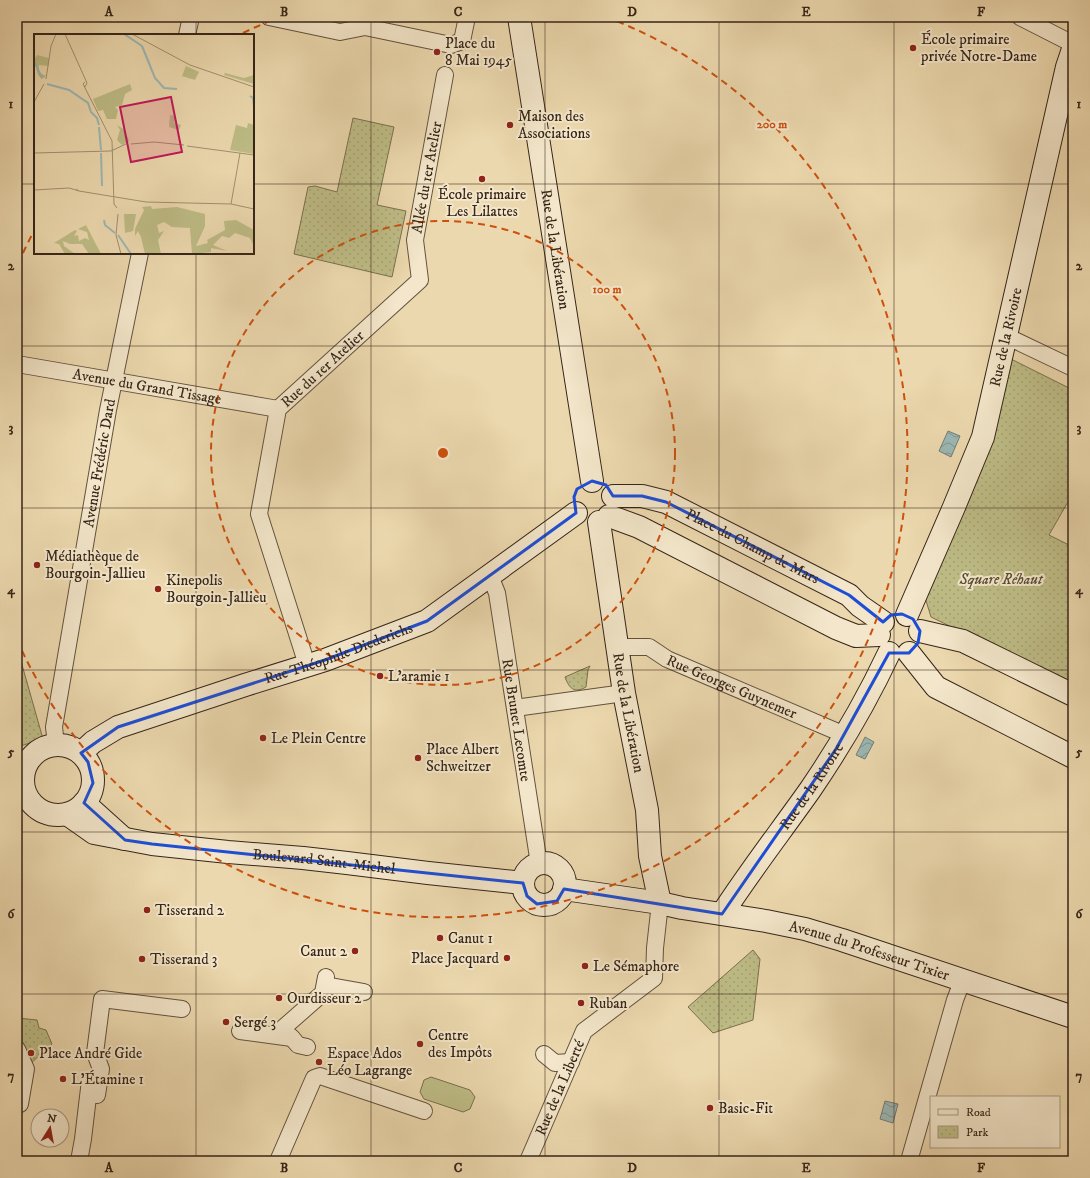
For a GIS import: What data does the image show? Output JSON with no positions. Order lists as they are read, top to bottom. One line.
{"streets":{"street":["Allée du 1er Atelier","Rue de la Libération","Rue de la Rivoire","Rue du 1er Atelier","Avenue du Grand Tissage","Avenue Frédéric Dard","Place du Champ de Mars","Rue Théophile Diederichs","Rue Georges Guynemer","Rue Brunet Lecomte","Boulevard Saint-Michel","Avenue du Professeur Tixier","Rue de la Liberté"]},"crossings":[["Allée du 1er Atelier","Rue du 1er Atelier"],["Rue de la Libération","Place du Champ de Mars"],["Rue de la Libération","Rue Théophile Diederichs"],["Rue de la Libération","Rue Georges Guynemer"],["Rue de la Libération","Avenue du Professeur Tixier"],["Rue de la Libération","Rue de la Liberté"],["Rue de la Rivoire","Place du Champ de Mars"],["Rue de la Rivoire","Rue Georges Guynemer"],["Rue de la Rivoire","Avenue du Professeur Tixier"],["Rue du 1er Atelier","Avenue du Grand Tissage"],["Rue du 1er Atelier","Rue Théophile Diederichs"],["Avenue du Grand Tissage","Avenue Frédéric Dard"],["Avenue Frédéric Dard","Rue Théophile Diederichs"],["Avenue Frédéric Dard","Boulevard Saint-Michel"],["Place du Champ de Mars","Rue Théophile Diederichs"],["Rue Théophile Diederichs","Rue Brunet Lecomte"],["Rue Théophile Diederichs","Boulevard Saint-Michel"],["Rue Brunet Lecomte","Boulevard Saint-Michel"],["Rue Brunet Lecomte","Avenue du Professeur Tixier"],["Boulevard Saint-Michel","Avenue du Professeur Tixier"],["Avenue du Professeur Tixier","Rue de la Liberté"]],"parks":["Square Réhaut"],"places":["École primaire privée Notre-Dame","Place du 8 Mai 1945","Maison des Associations","École primaire Les Lilattes","Médiathèque de Bourgoin-Jallieu","Kinepolis Bourgoin-Jallieu","L'aramie 1","Le Plein Centre","Place Albert Schweitzer","Tisserand 2","Canut 1","Canut 2","Place Jacquard","Tisserand 3","Le Sémaphore","Ourdisseur 2","Ruban","Sergé 3","Centre des Impôts","Place André Gide","Espace Ados Léo Lagrange","L'Étamine 1","Basic-Fit"],"legend":["Road","Park"],"north":"top","grid":{"columns":["A","B","C","D","E","F"],"rows":["1","2","3","4","5","6","7"]},"rings":["200 m","100 m"]}
